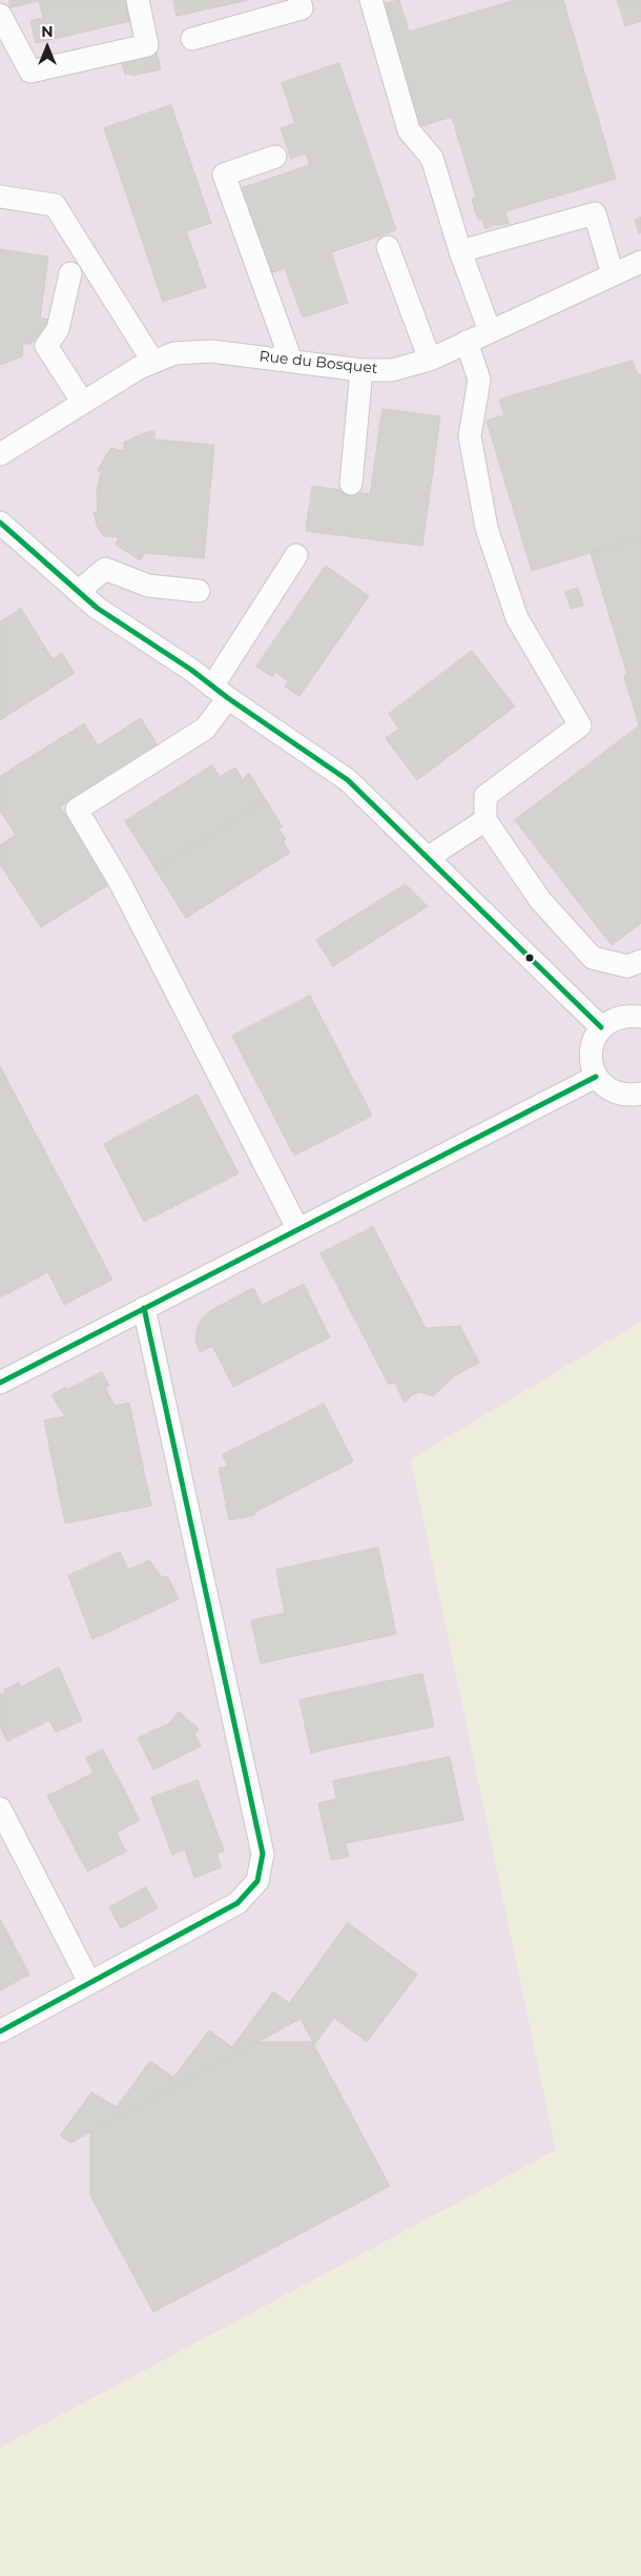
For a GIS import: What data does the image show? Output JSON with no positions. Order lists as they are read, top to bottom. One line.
{"streets":{"street":["Rue du Bosquet"]},"north":"top"}
